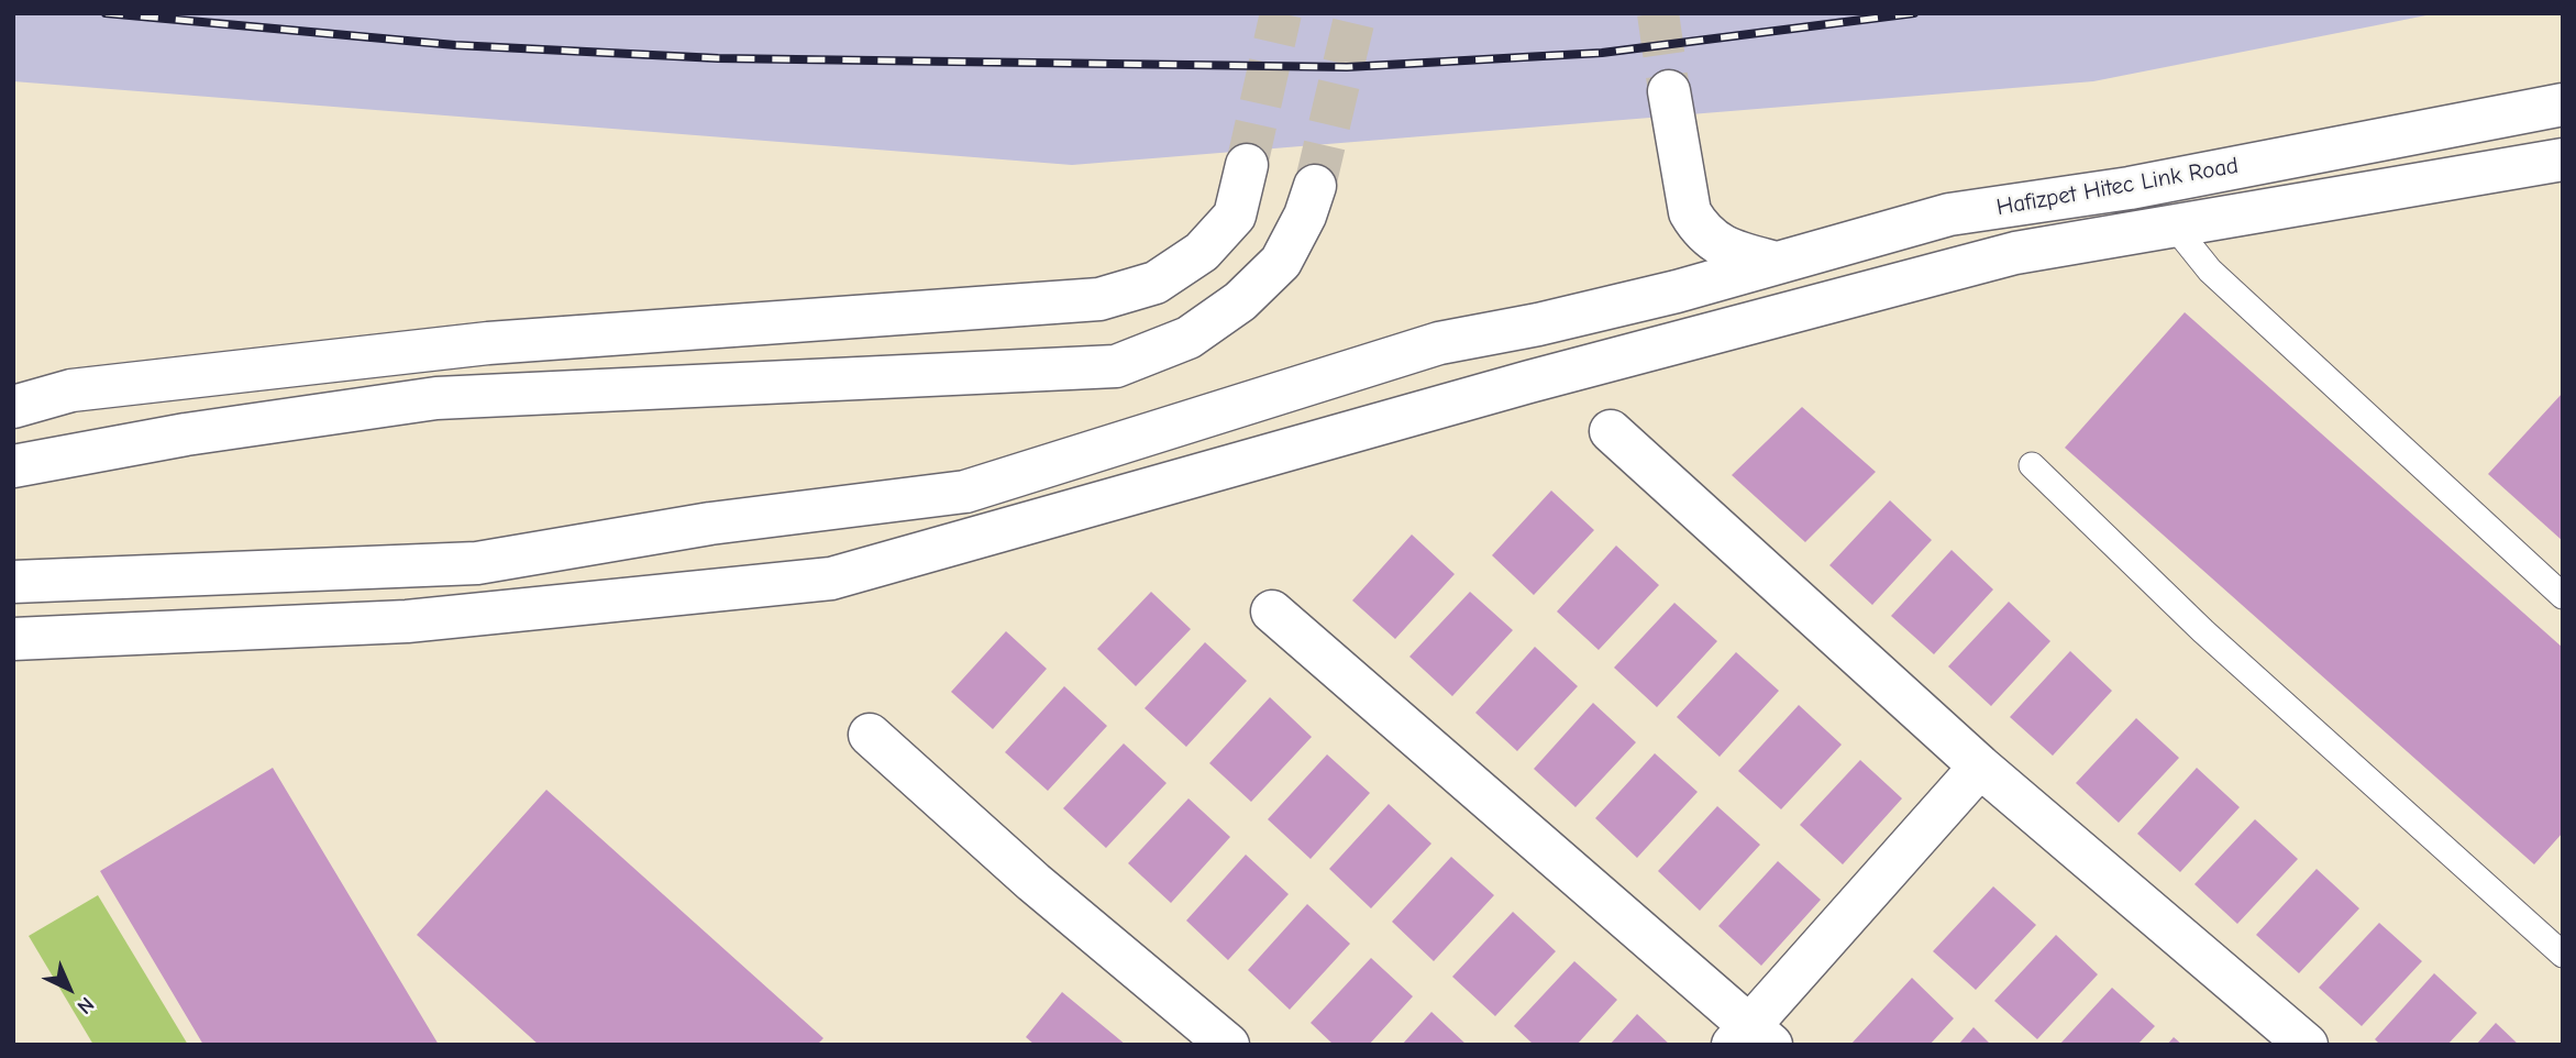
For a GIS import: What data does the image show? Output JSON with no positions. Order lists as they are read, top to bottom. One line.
{"streets":{"main road":["Hafizpet Hitec Link Road"]},"north":"bottom right"}
